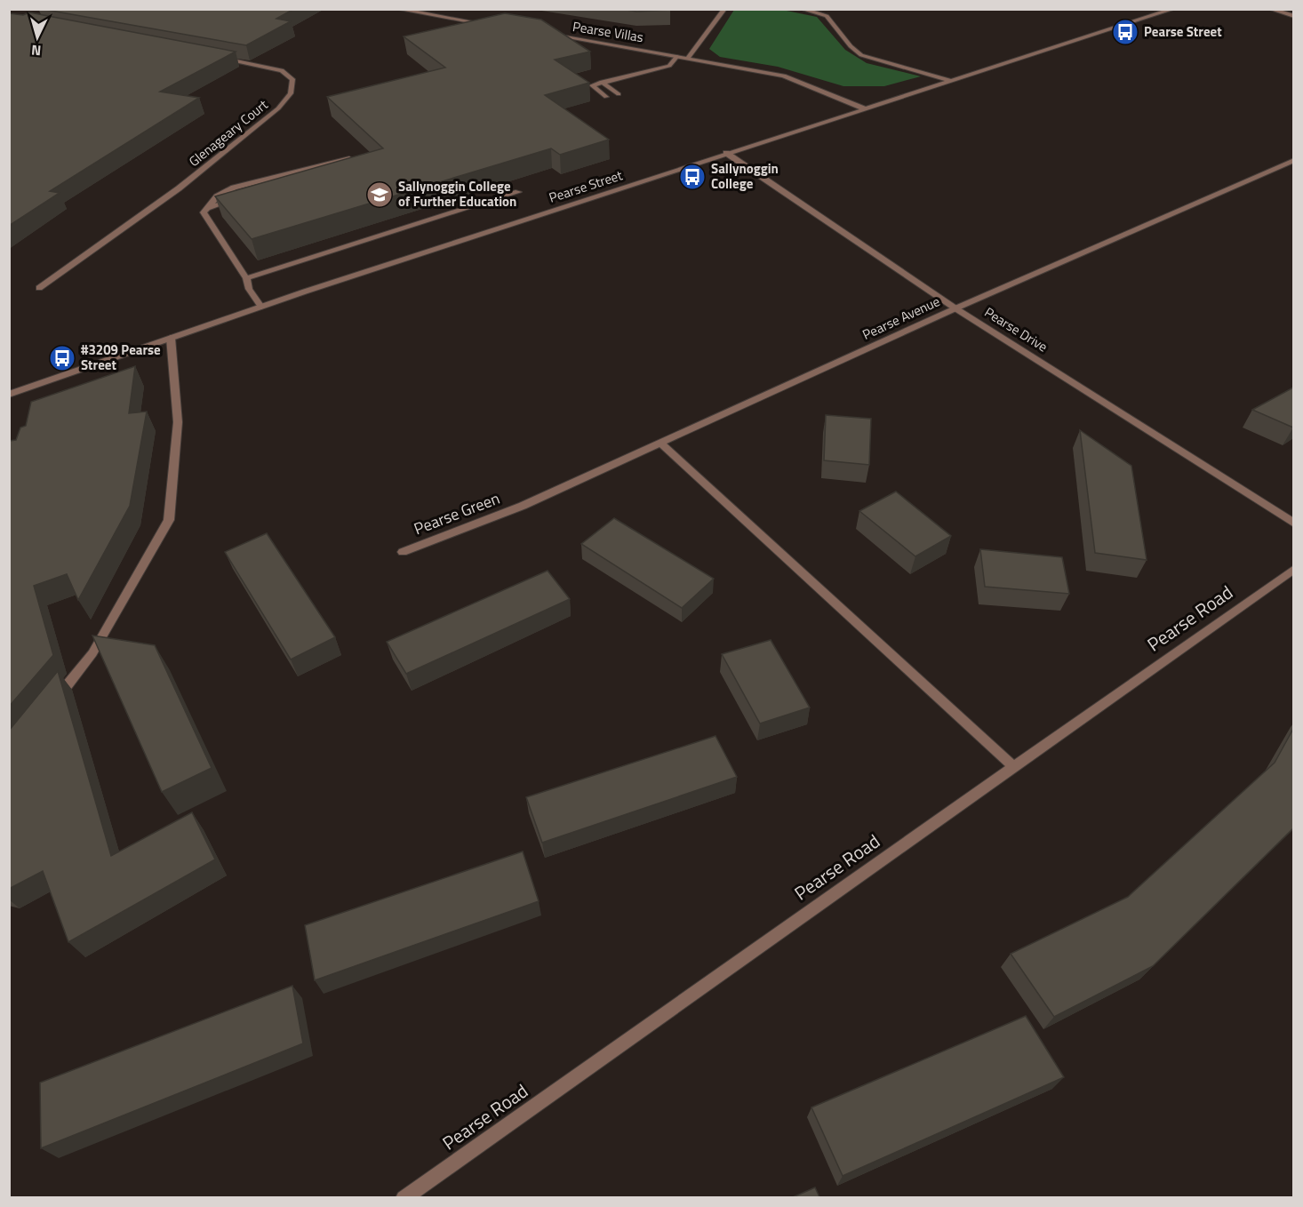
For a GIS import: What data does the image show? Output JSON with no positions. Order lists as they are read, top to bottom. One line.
{"streets":{"street":["Pearse Villas","Glenageary Court","Pearse Street","Pearse Avenue","Pearse Drive","Pearse Green","Pearse Road"]},"crossings":[["Pearse Villas","Pearse Street"],["Pearse Street","Pearse Drive"],["Pearse Avenue","Pearse Drive"],["Pearse Avenue","Pearse Green"]],"places":{"bus stop":["Pearse Street","Sallynoggin College","#3209 Pearse Street"],"school or university":["Sallynoggin College of Further Education"]},"north":"bottom"}
